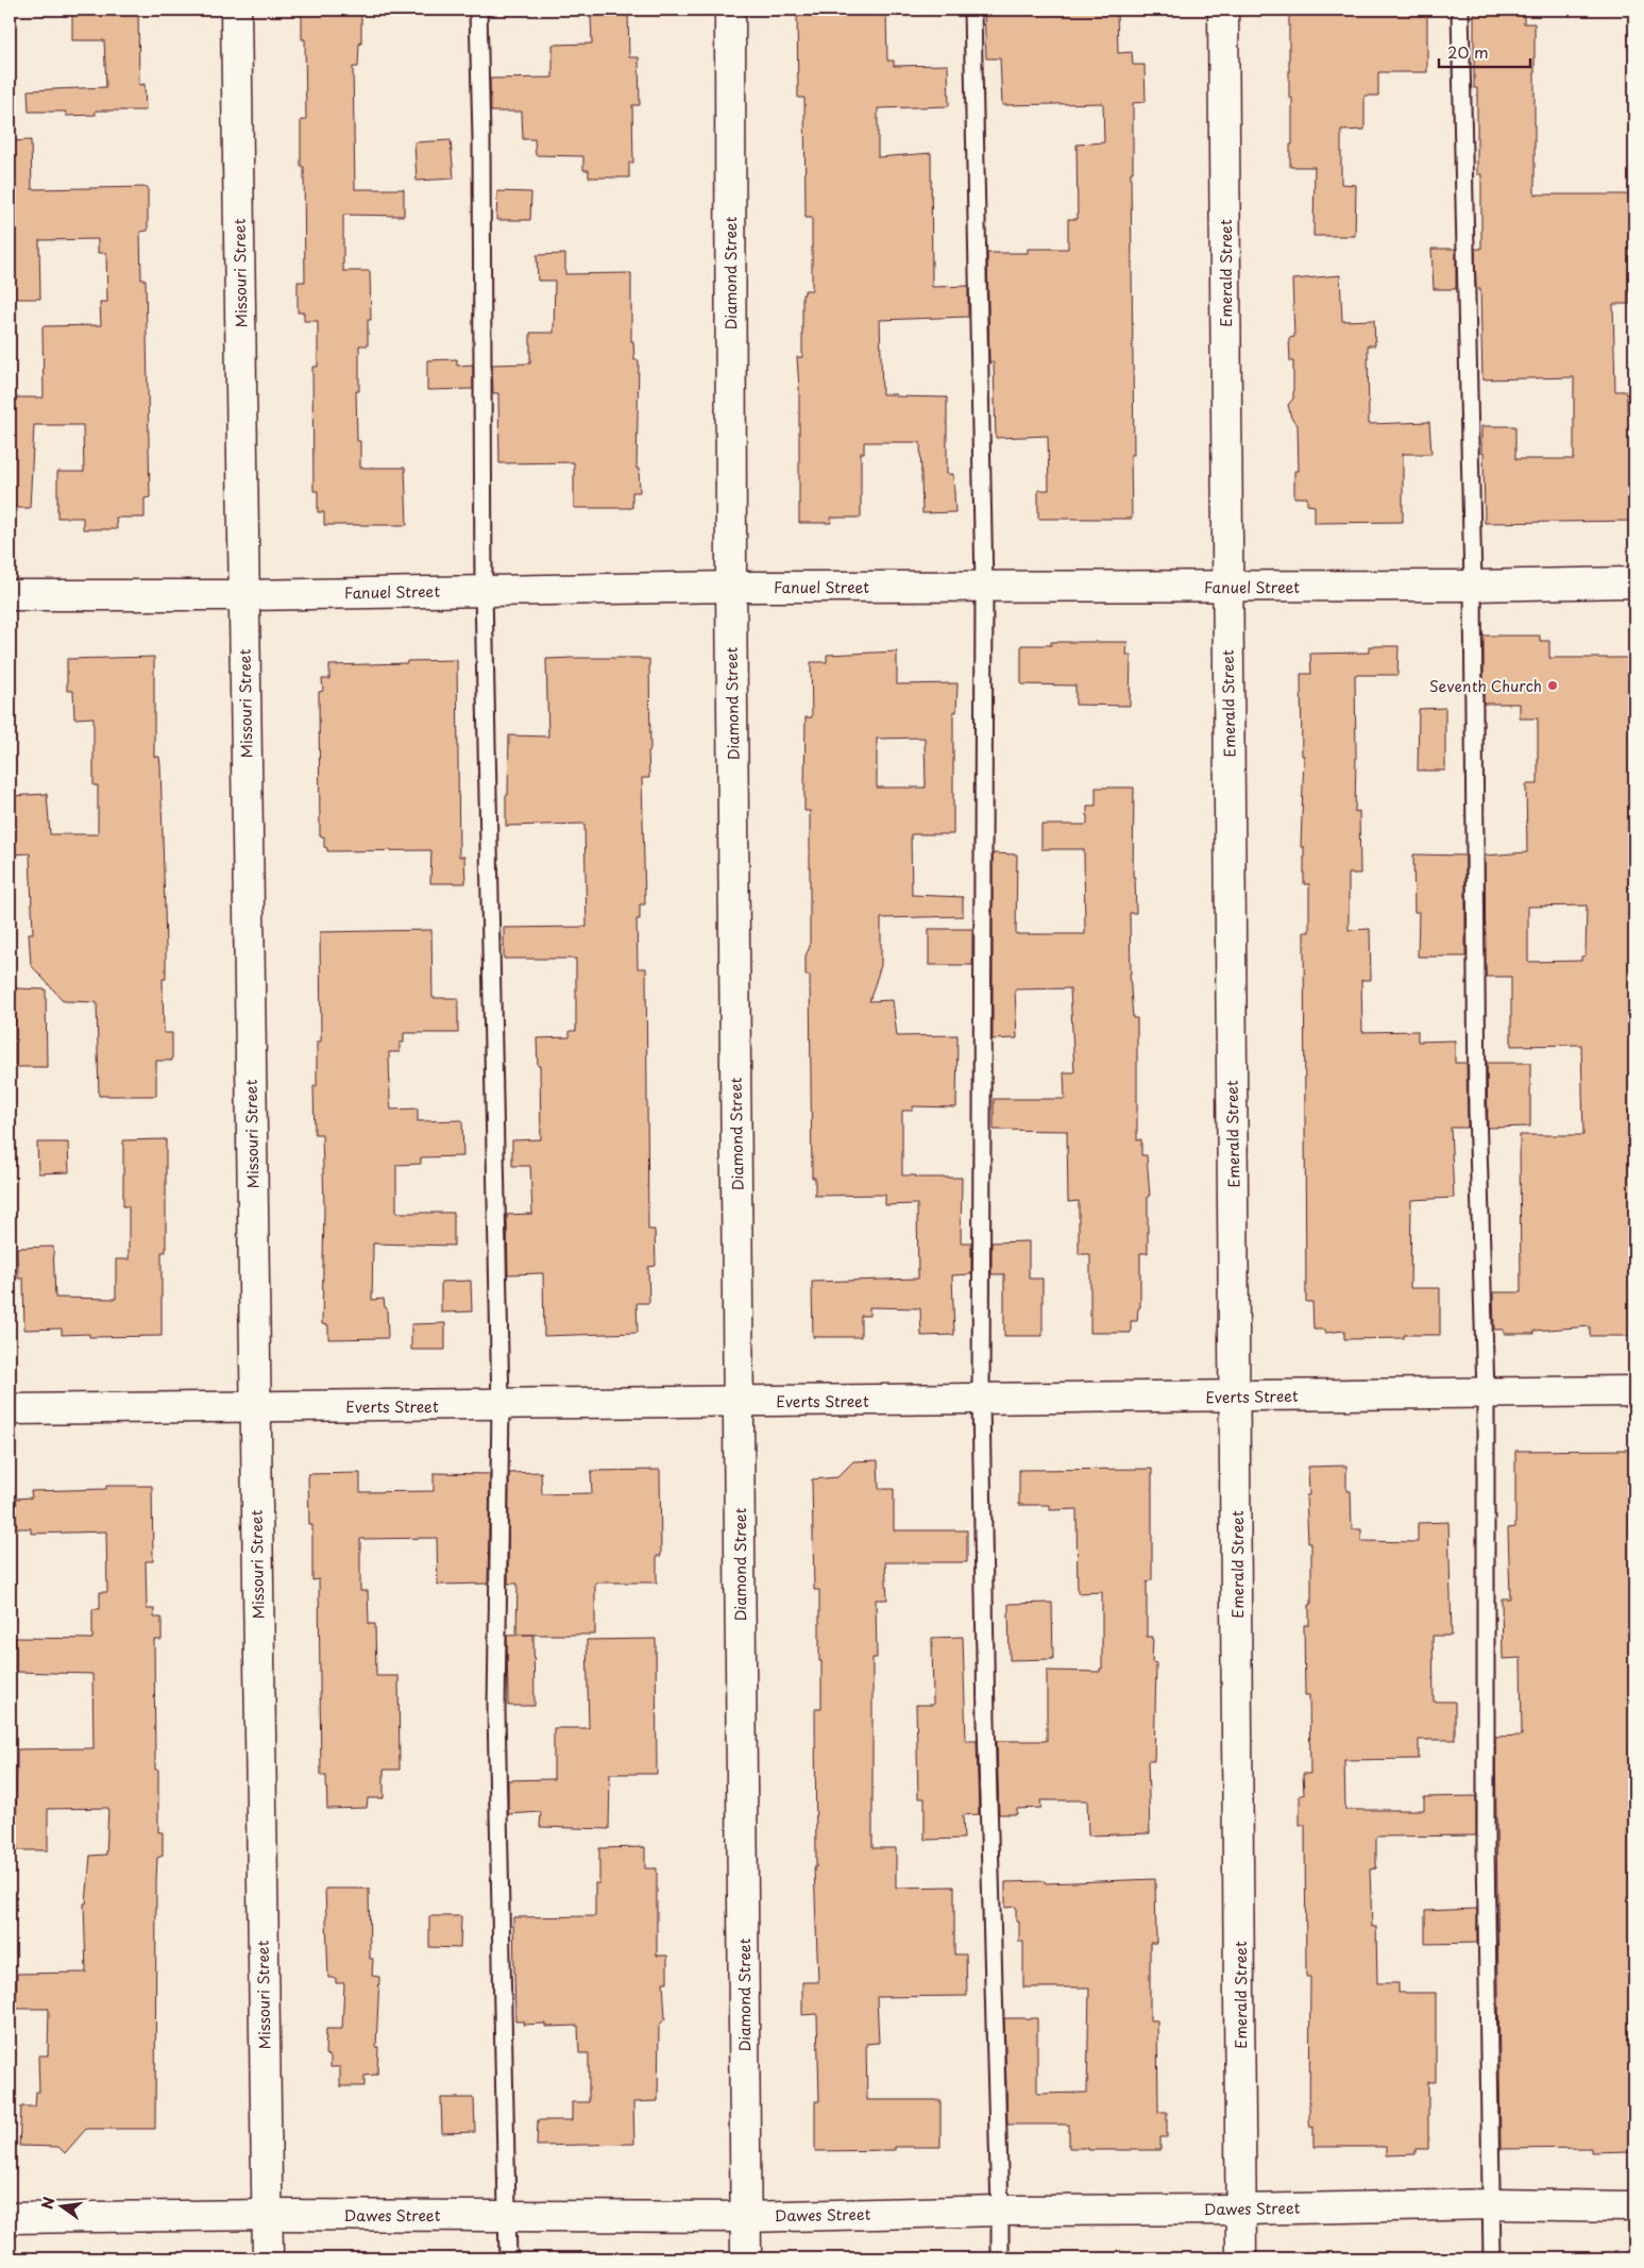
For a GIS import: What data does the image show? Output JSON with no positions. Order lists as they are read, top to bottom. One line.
{"streets":{"street":["Missouri Street","Diamond Street","Emerald Street","Fanuel Street","Everts Street","Dawes Street"]},"crossings":[["Missouri Street","Fanuel Street"],["Missouri Street","Everts Street"],["Missouri Street","Dawes Street"],["Diamond Street","Fanuel Street"],["Diamond Street","Everts Street"],["Diamond Street","Dawes Street"],["Emerald Street","Fanuel Street"],["Emerald Street","Everts Street"],["Emerald Street","Dawes Street"]],"places":["Seventh Church"],"scale_bar":"20 m","north":"left"}
